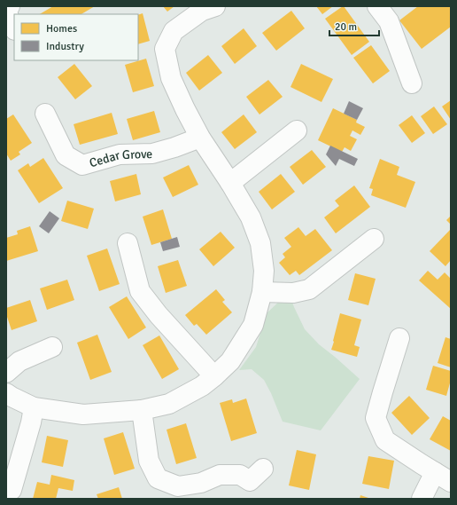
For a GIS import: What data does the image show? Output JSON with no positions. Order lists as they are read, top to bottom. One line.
{"streets":{"street":["Cedar Grove"]},"legend":["Homes","Industry"],"scale_bar":"20 m"}
